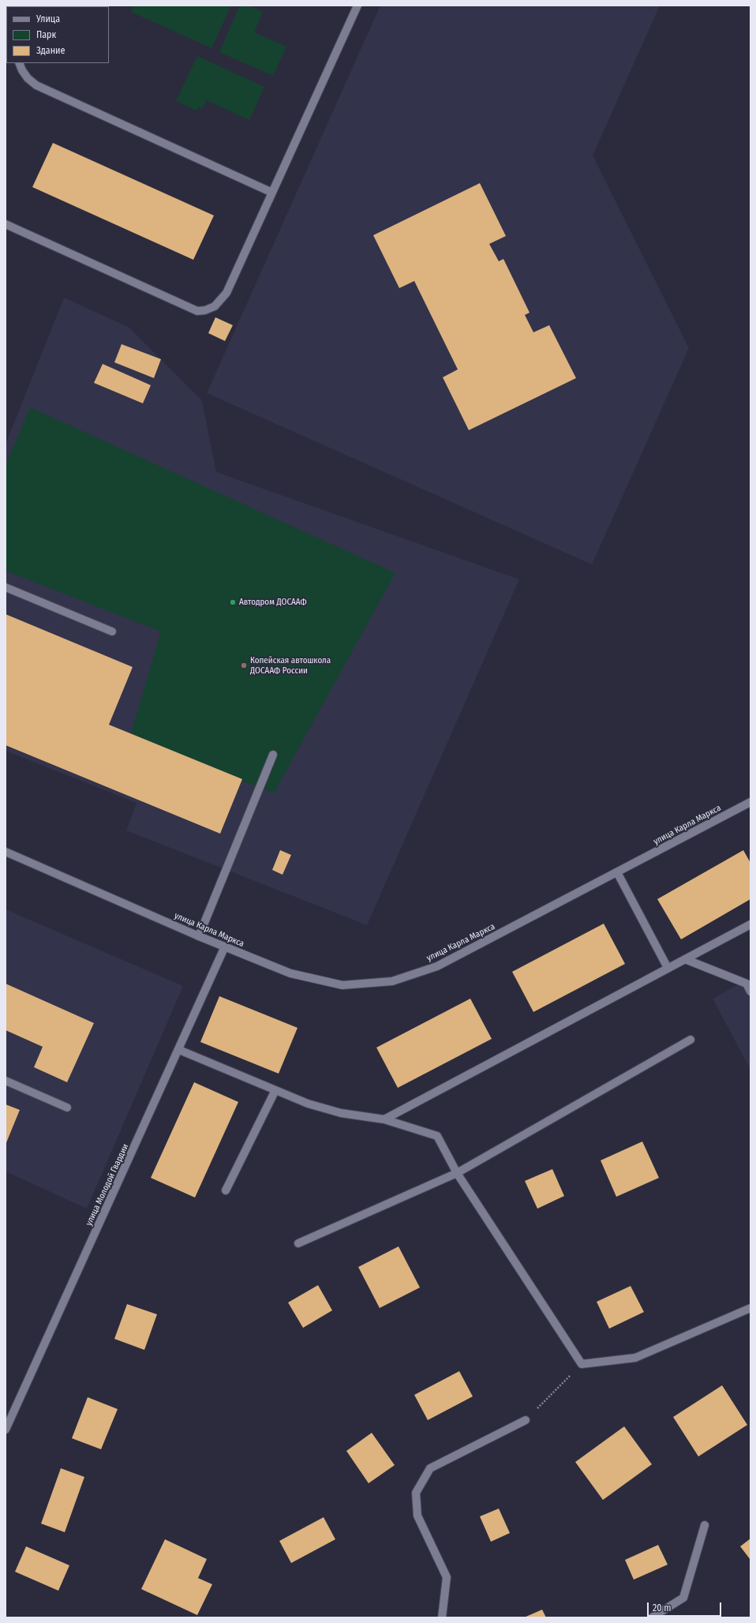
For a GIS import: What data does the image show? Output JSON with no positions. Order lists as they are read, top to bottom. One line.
{"streets":{"street":["улица Карла Маркса","улица Молодой Гвардии"]},"crossings":[["улица Карла Маркса","улица Молодой Гвардии"]],"places":["Автодром ДОСААФ","Копейская автошкола ДОСААФ России"],"legend":["Улица","Парк","Здание"],"scale_bar":"20 m"}
